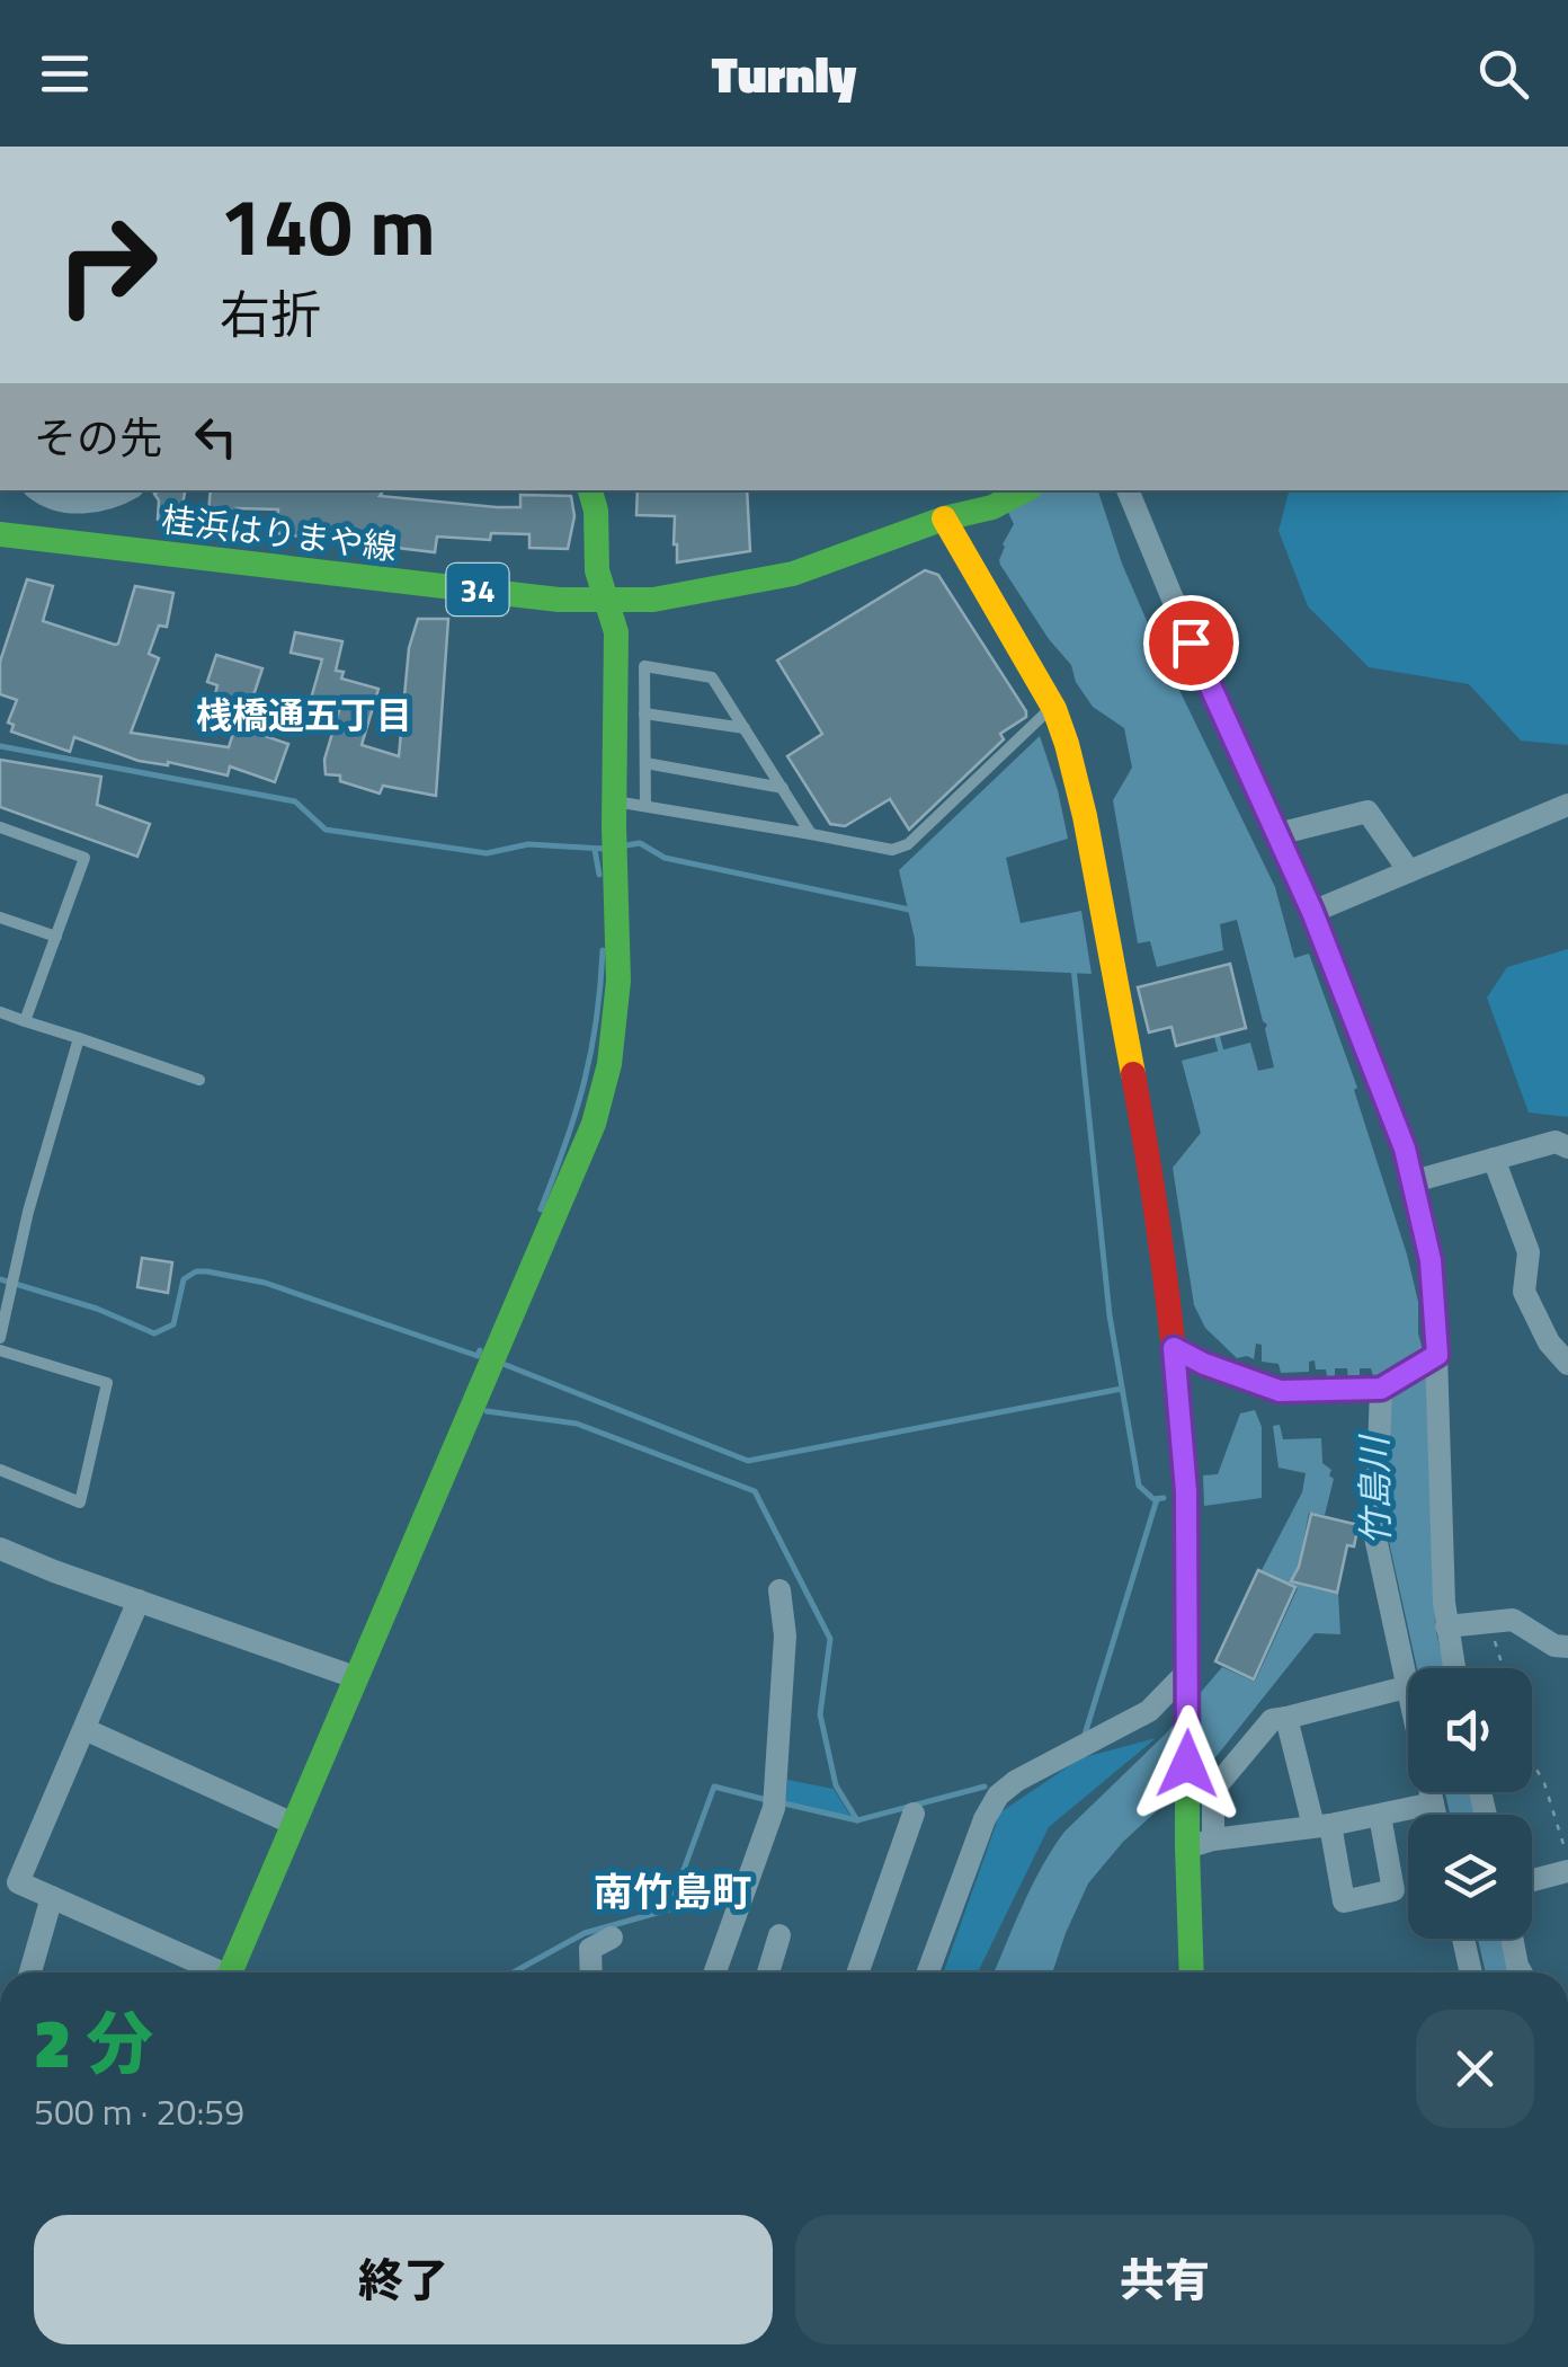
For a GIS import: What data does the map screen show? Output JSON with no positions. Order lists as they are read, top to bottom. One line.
{"streets":{"street":["桂浜はりまや線","34"]},"districts":["桟橋通五丁目","南竹島町"],"water":["竹島川"],"page":{"header":"Turnly","turn":["140 m","右折"],"then":"その先","heading":["2 分","500 m · 20:59"],"buttons":["終了","共有"]}}
